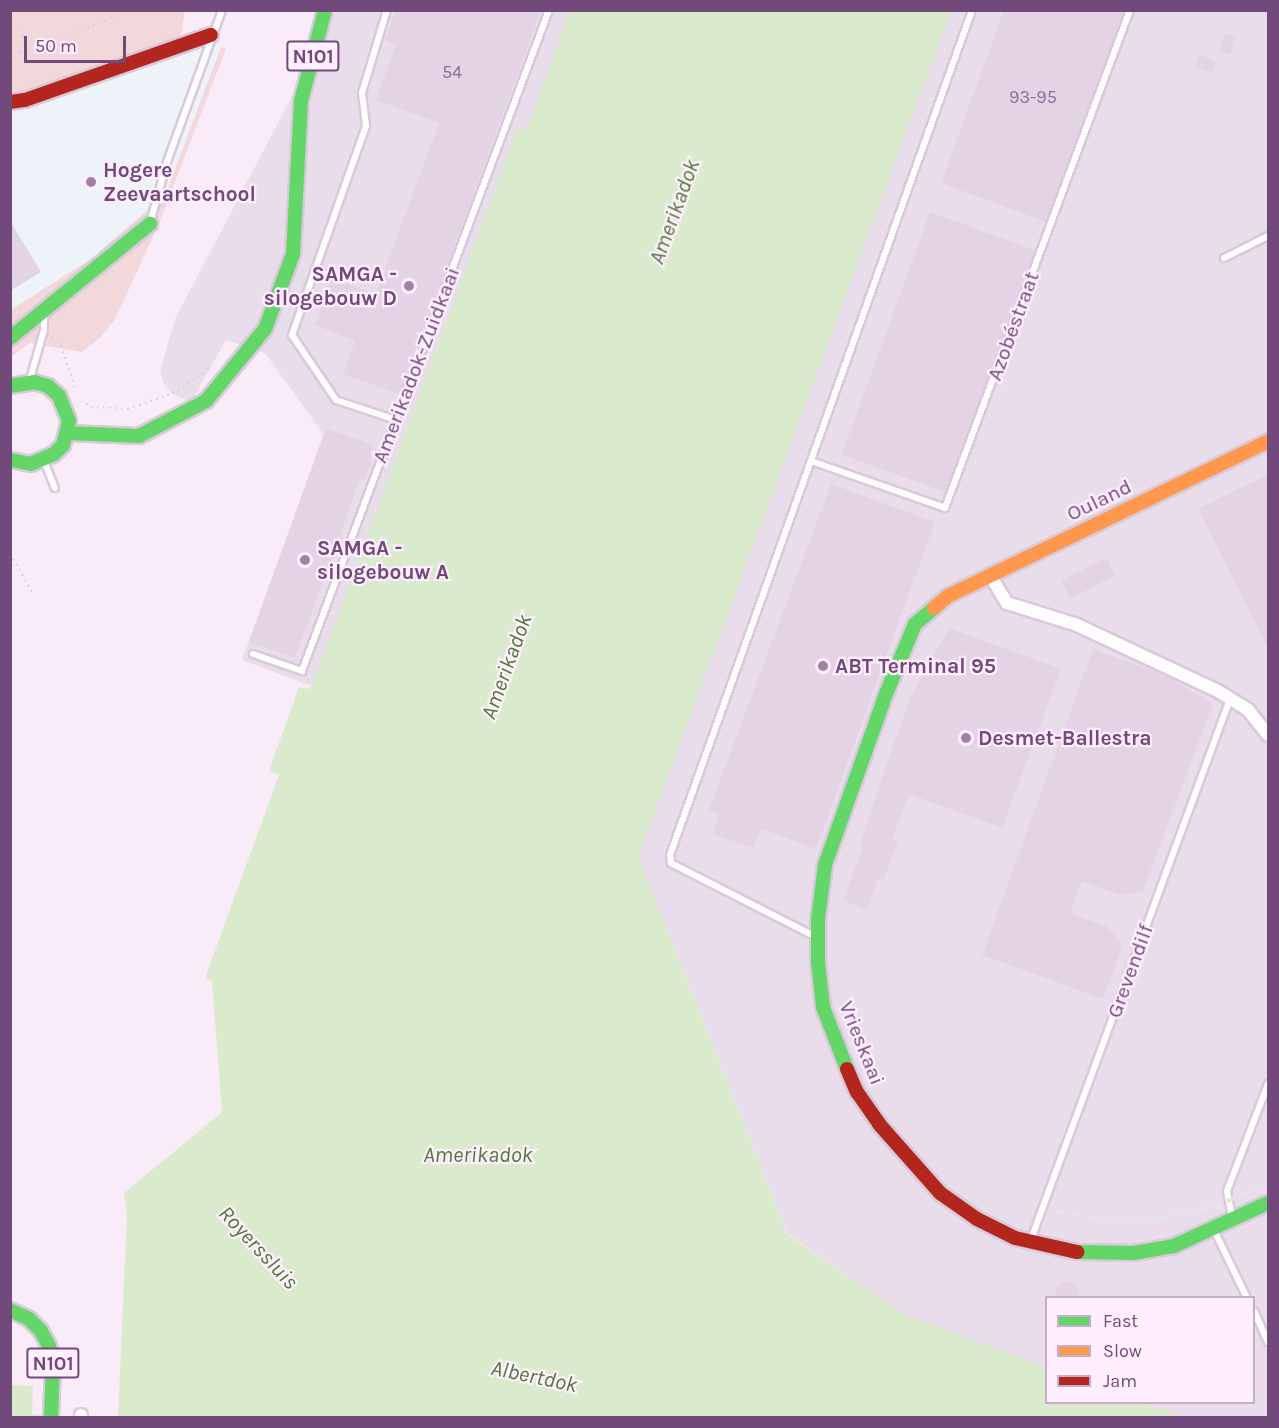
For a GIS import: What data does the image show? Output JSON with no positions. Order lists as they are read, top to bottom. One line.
{"streets":{"street":["N101","Ouland","Vrieskaai"],"lane":["Azobéstraat","Amerikadok-Zuidkaai","Grevendilf"]},"crossings":[["Ouland","Vrieskaai"],["Grevendilf","Vrieskaai"]],"water":["Amerikadok","Royerssluis","Albertdok"],"places":["Hogere Zeevaartschool","SAMGA - silogebouw D","SAMGA - silogebouw A","ABT Terminal 95","Desmet-Ballestra"],"house_numbers":["54","93-95"],"legend":["Fast","Slow","Jam"],"scale_bar":"50 m"}
